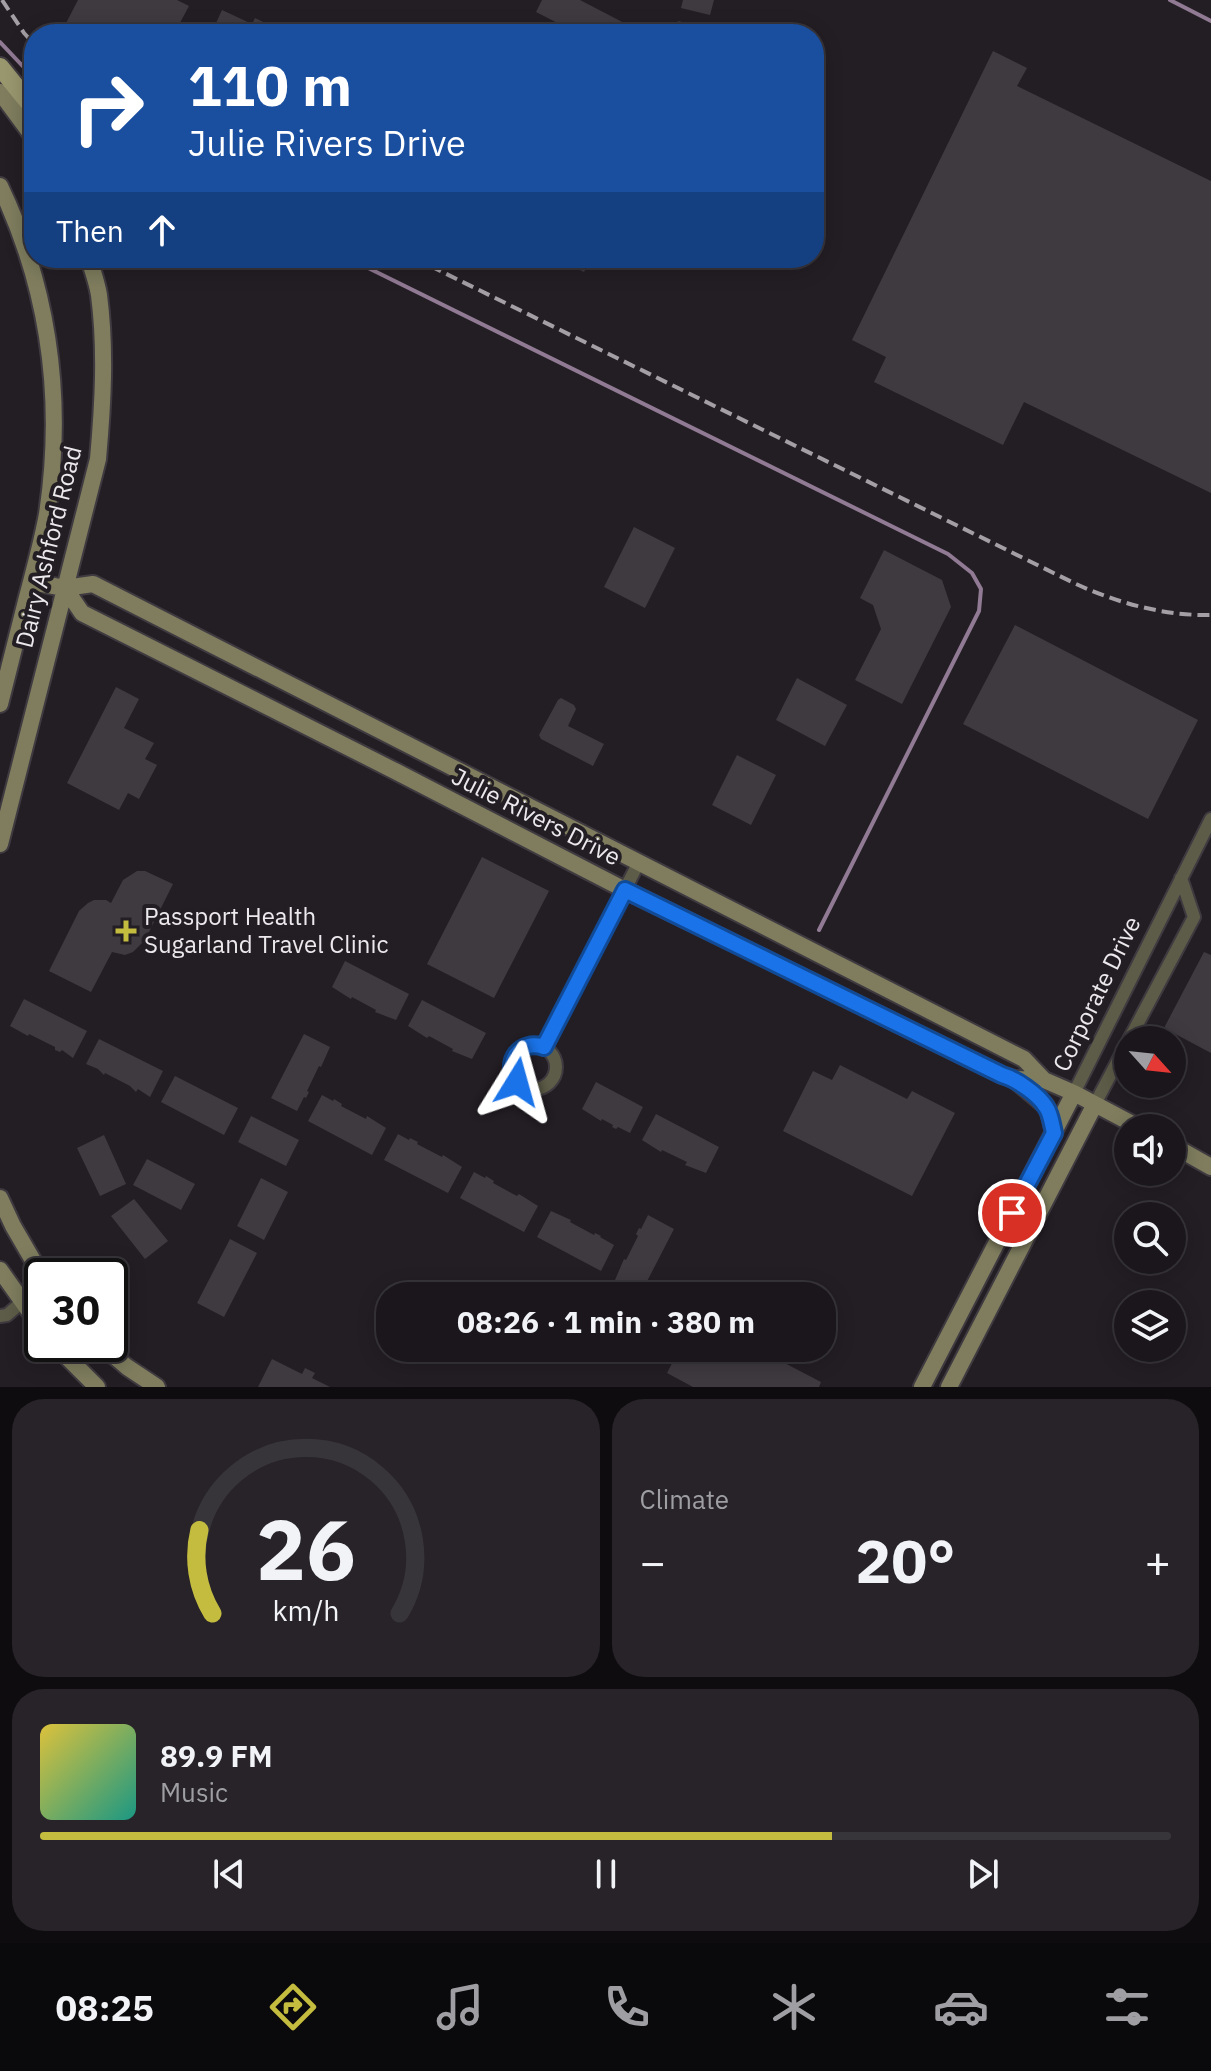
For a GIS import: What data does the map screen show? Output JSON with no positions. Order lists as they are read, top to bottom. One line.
{"streets":{"street":["Dairy Ashford Road","Julie Rivers Drive","Corporate Drive"]},"crossings":[["Dairy Ashford Road","Julie Rivers Drive"],["Julie Rivers Drive","Corporate Drive"]],"places":{"health":["Passport Health Sugarland Travel Clinic"]},"north":"bottom right","page":{"turn":["110 m","Julie Rivers Drive"],"then":"Then","limit":"30","trip":"08:26 · 1 min · 380 m","tile":"Climate","heat":["−","20°","+"],"song":["89.9 FM","Music"],"tabs":"08:25","gauge":["26","km/h"]}}
